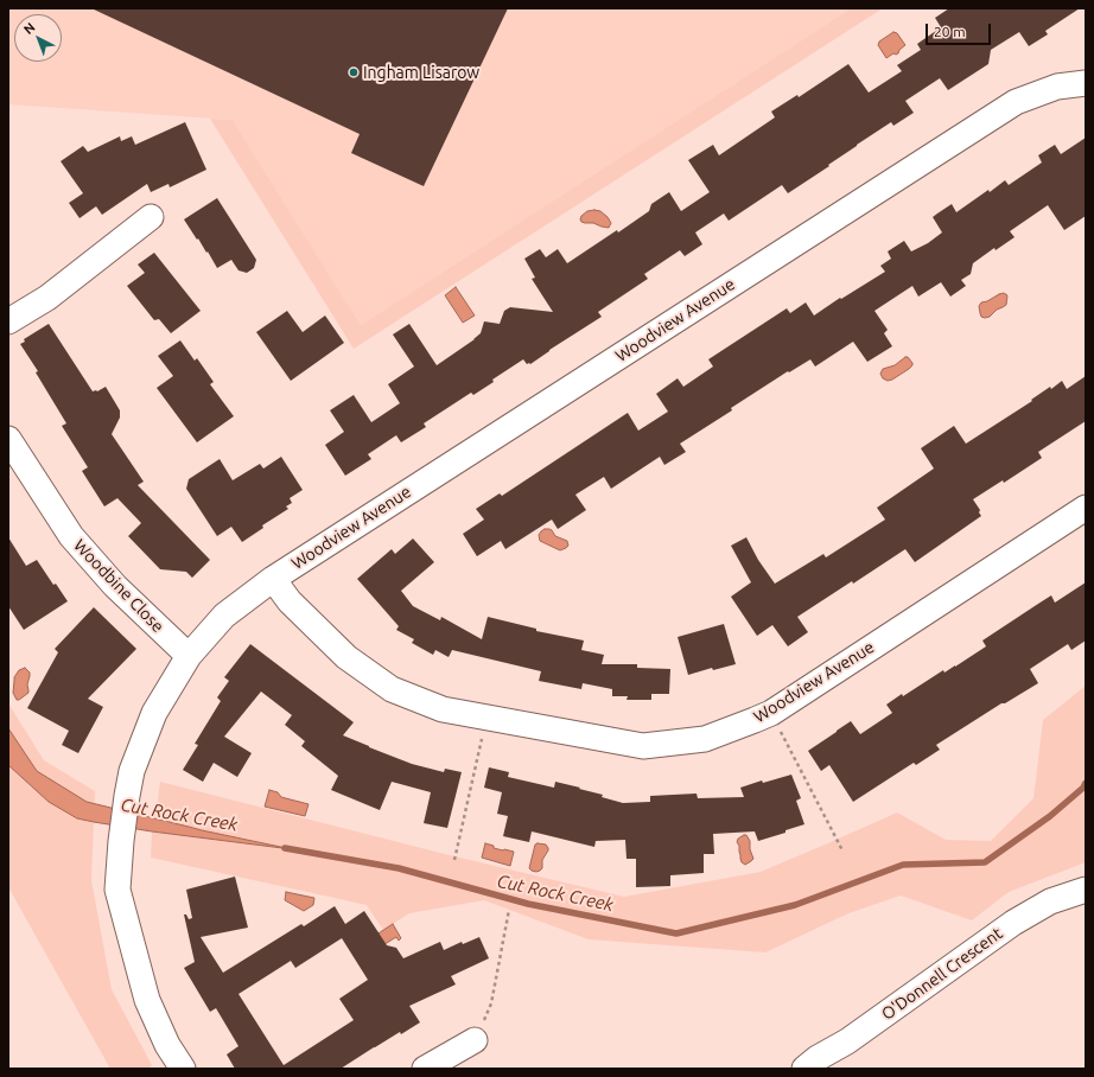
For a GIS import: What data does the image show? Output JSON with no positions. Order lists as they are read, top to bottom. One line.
{"streets":{"street":["Woodview Avenue","Woodbine Close","O'Donnell Crescent"]},"crossings":[["Woodview Avenue","Woodbine Close"]],"water":["Cut Rock Creek"],"places":["Ingham Lisarow"],"scale_bar":"20 m","north":"top left"}
